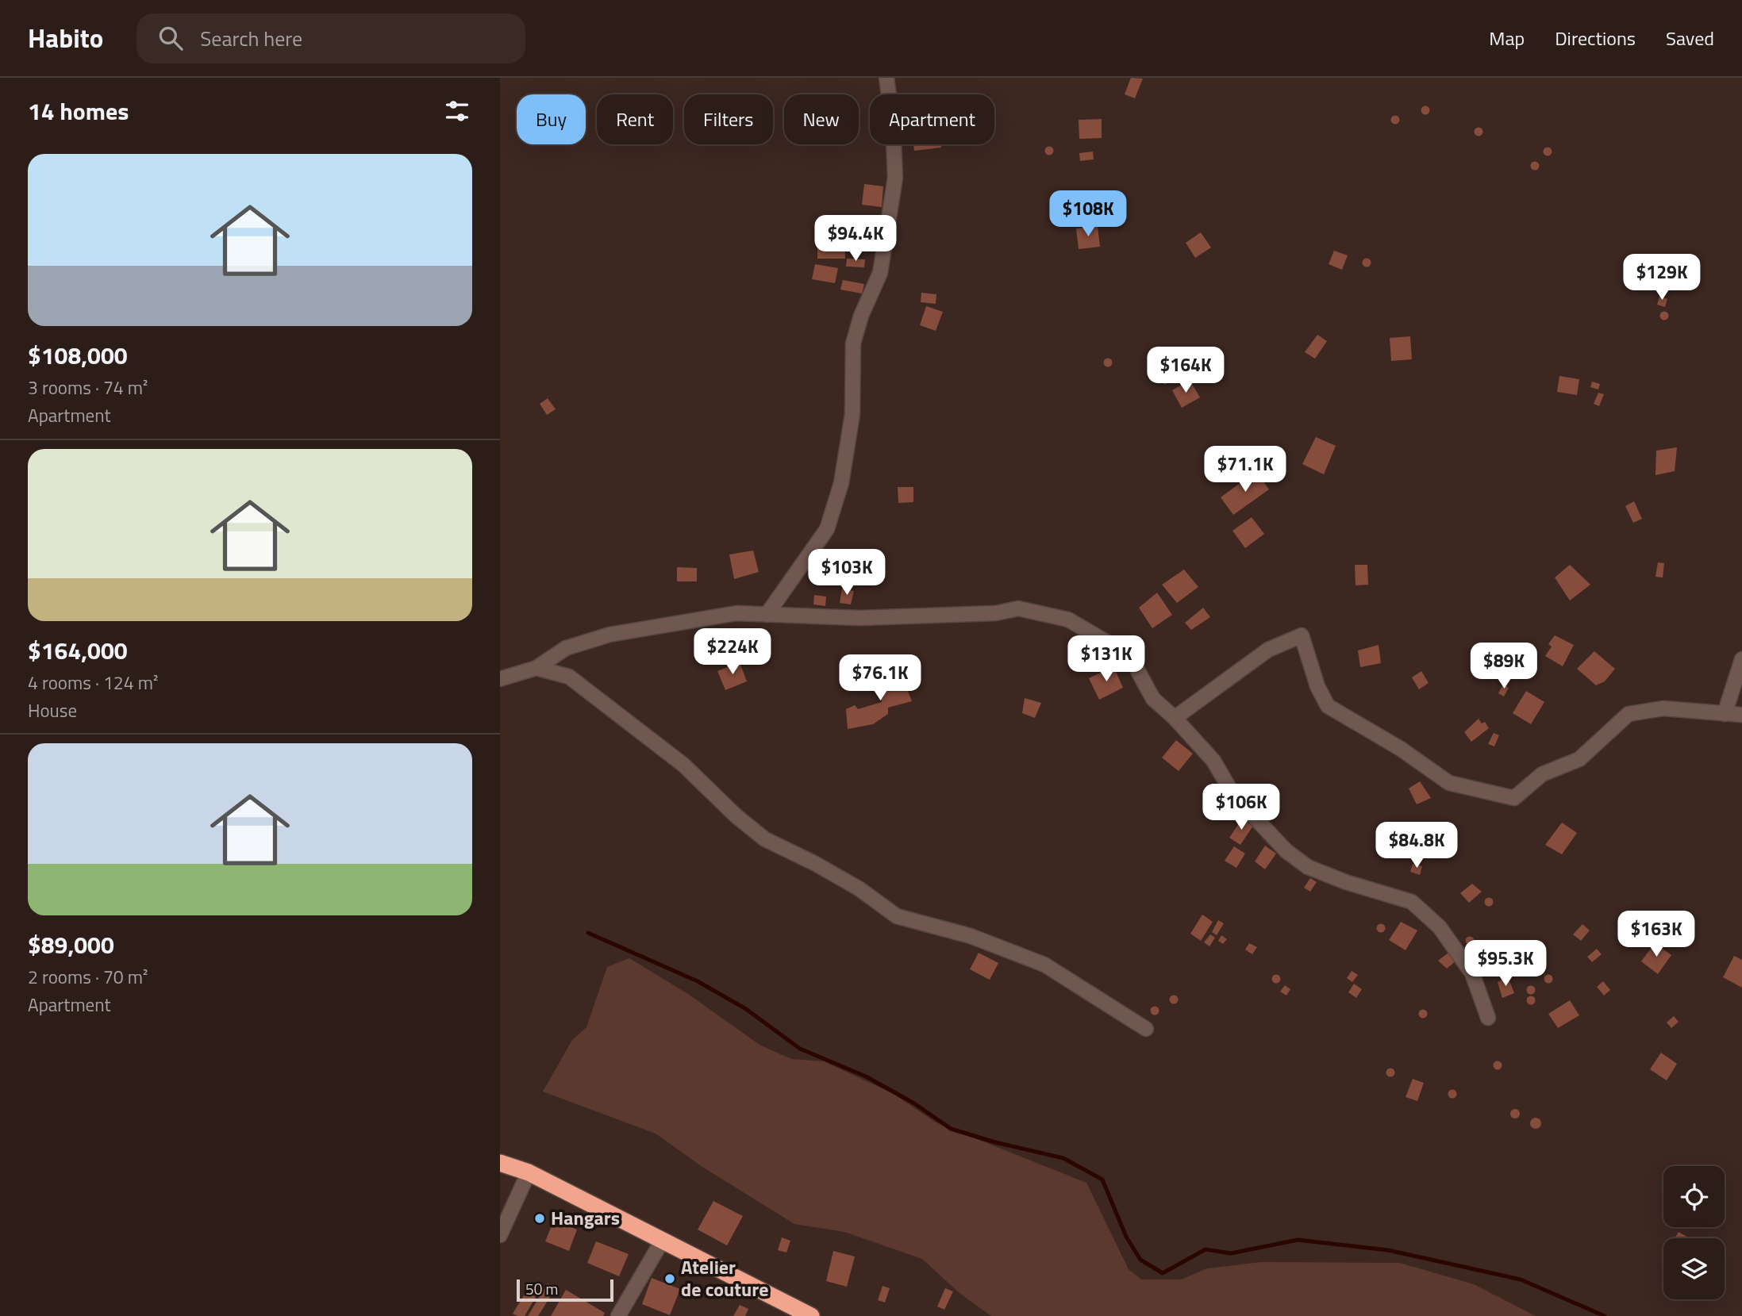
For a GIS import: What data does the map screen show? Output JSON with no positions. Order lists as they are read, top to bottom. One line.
{"places":["Hangars","Atelier de couture"],"scale_bar":"50 m","page":{"header":"Habito","search":"Search here","nav":["Map","Directions","Saved"],"heading":"14 homes","chip":["Buy","Rent","Filters","New","Apartment"],"list":[{"name":"$108,000","note":"3 rooms · 74 m² · Apartment"},{"name":"$164,000","note":"4 rooms · 124 m² · House"},{"name":"$89,000","note":"2 rooms · 70 m² · Apartment"}],"price":["$108K","$94.4K","$129K","$164K","$71.1K","$103K","$224K","$131K","$89K","$76.1K","$106K","$84.8K","$163K","$95.3K"],"scale":"50 m"}}
